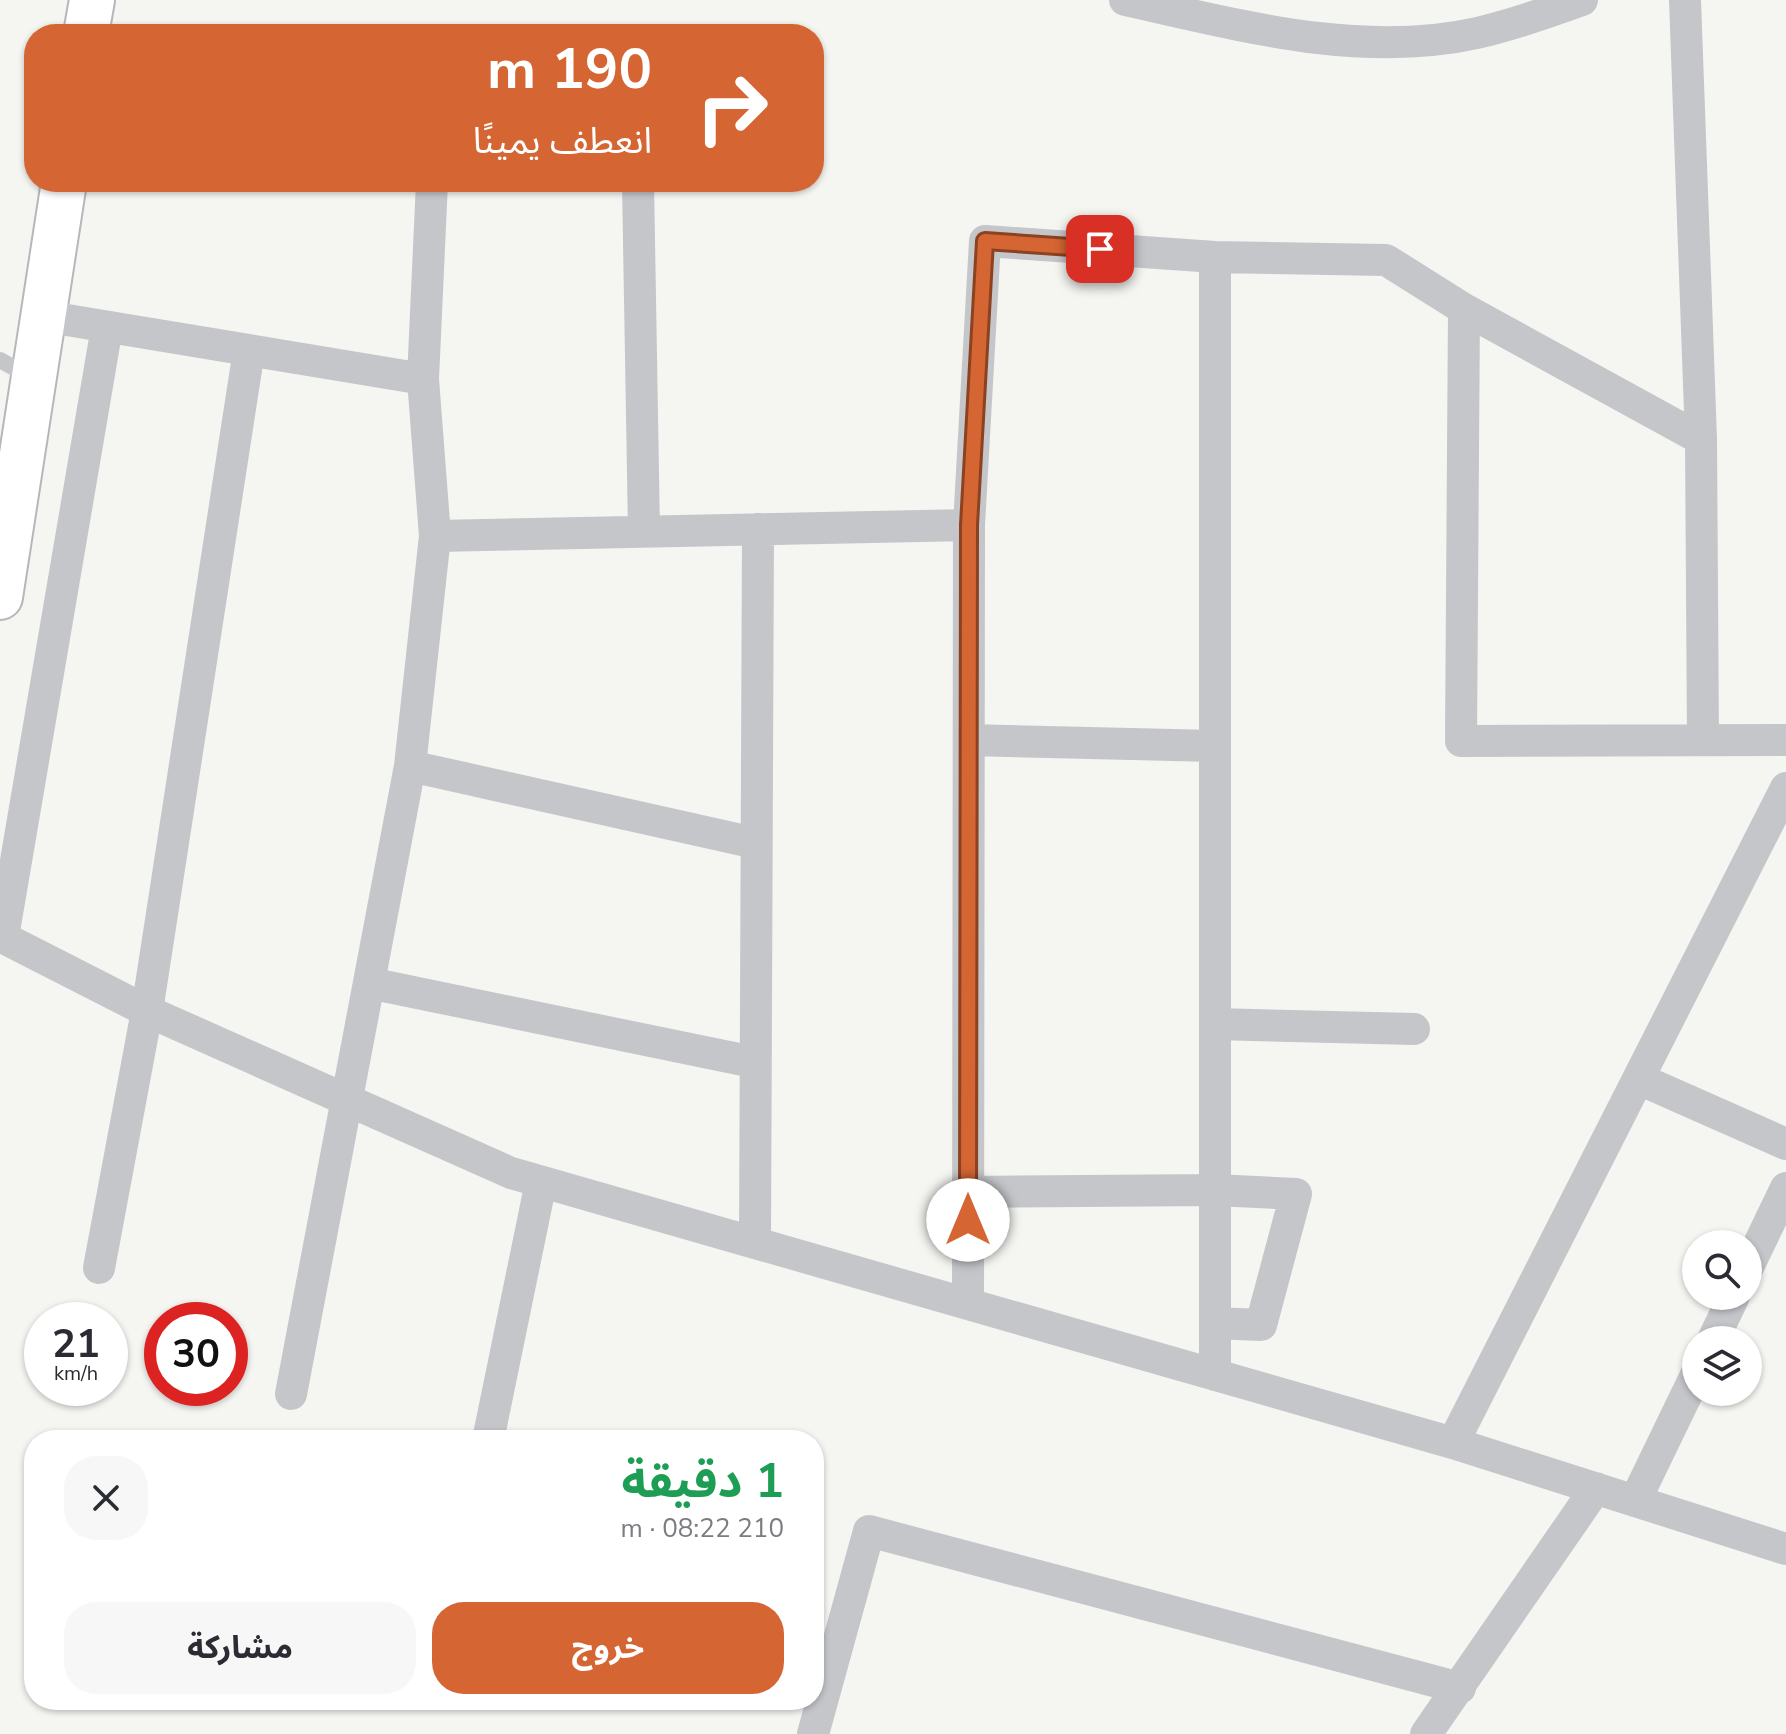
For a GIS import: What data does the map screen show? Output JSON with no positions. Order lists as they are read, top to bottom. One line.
{"page":{"turn":["190 m","انعطف يمينًا"],"speed":"21 km/h","limit":"30","heading":["1 دقيقة","210 m · 08:22"],"buttons":["خروج","مشاركة"]}}
